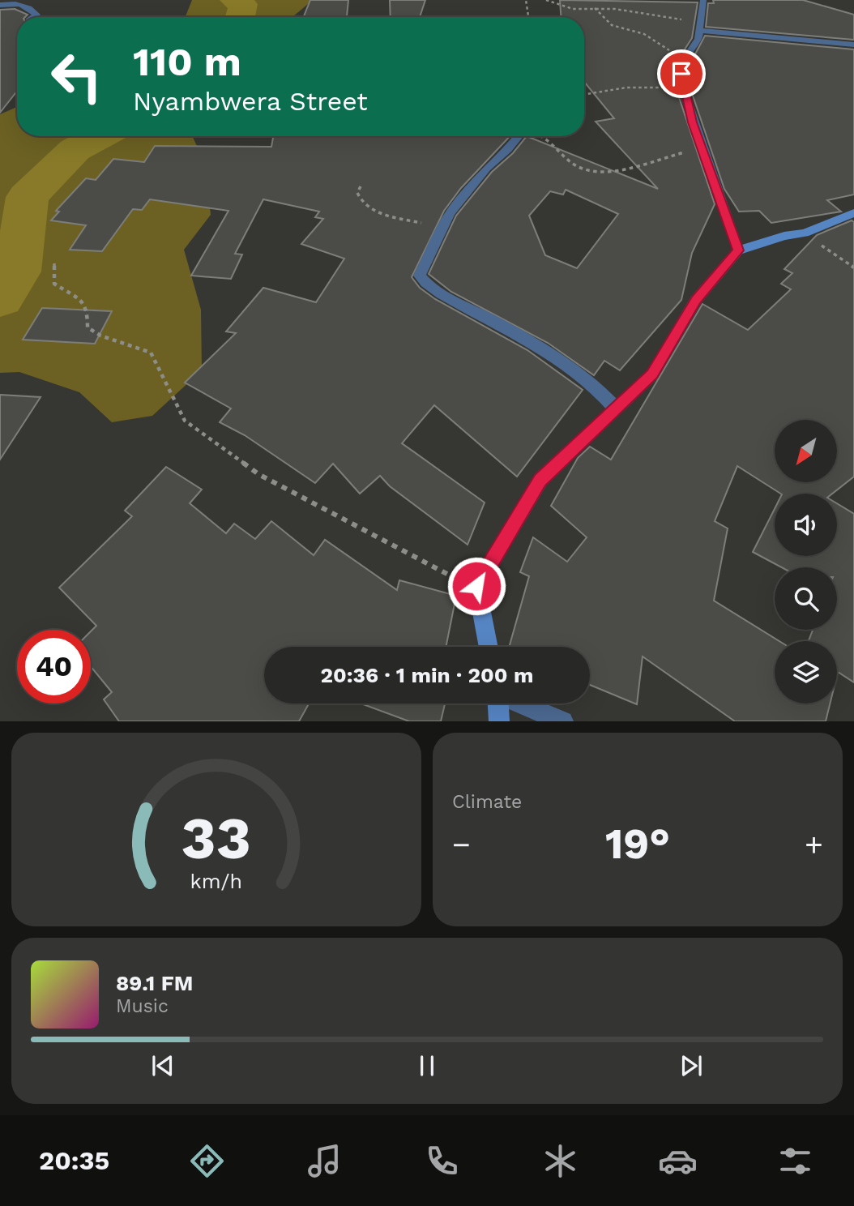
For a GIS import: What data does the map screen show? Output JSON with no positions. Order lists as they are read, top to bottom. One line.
{"north":"bottom left","page":{"turn":["110 m","Nyambwera Street"],"limit":"40","trip":"20:36 · 1 min · 200 m","tile":"Climate","heat":["−","19°","+"],"song":["89.1 FM","Music"],"tabs":"20:35","gauge":["33","km/h"]}}
